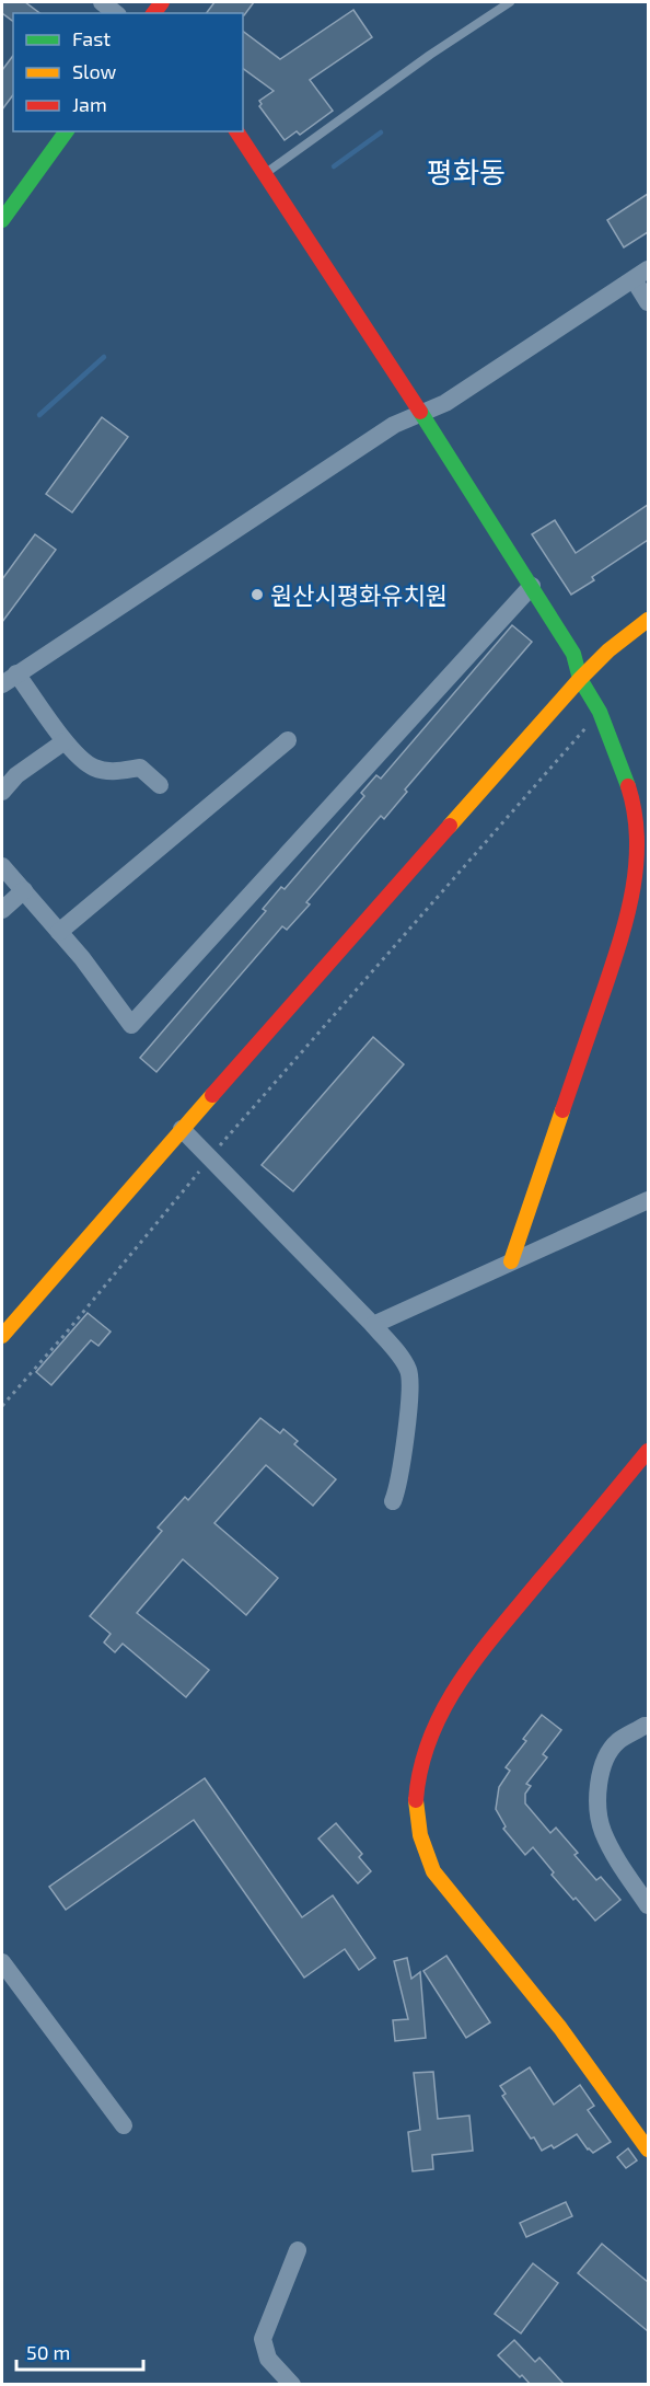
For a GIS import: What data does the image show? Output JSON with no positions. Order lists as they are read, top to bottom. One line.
{"districts":["평화동"],"places":["원산시평화유치원"],"legend":["Fast","Slow","Jam"],"scale_bar":"50 m"}
